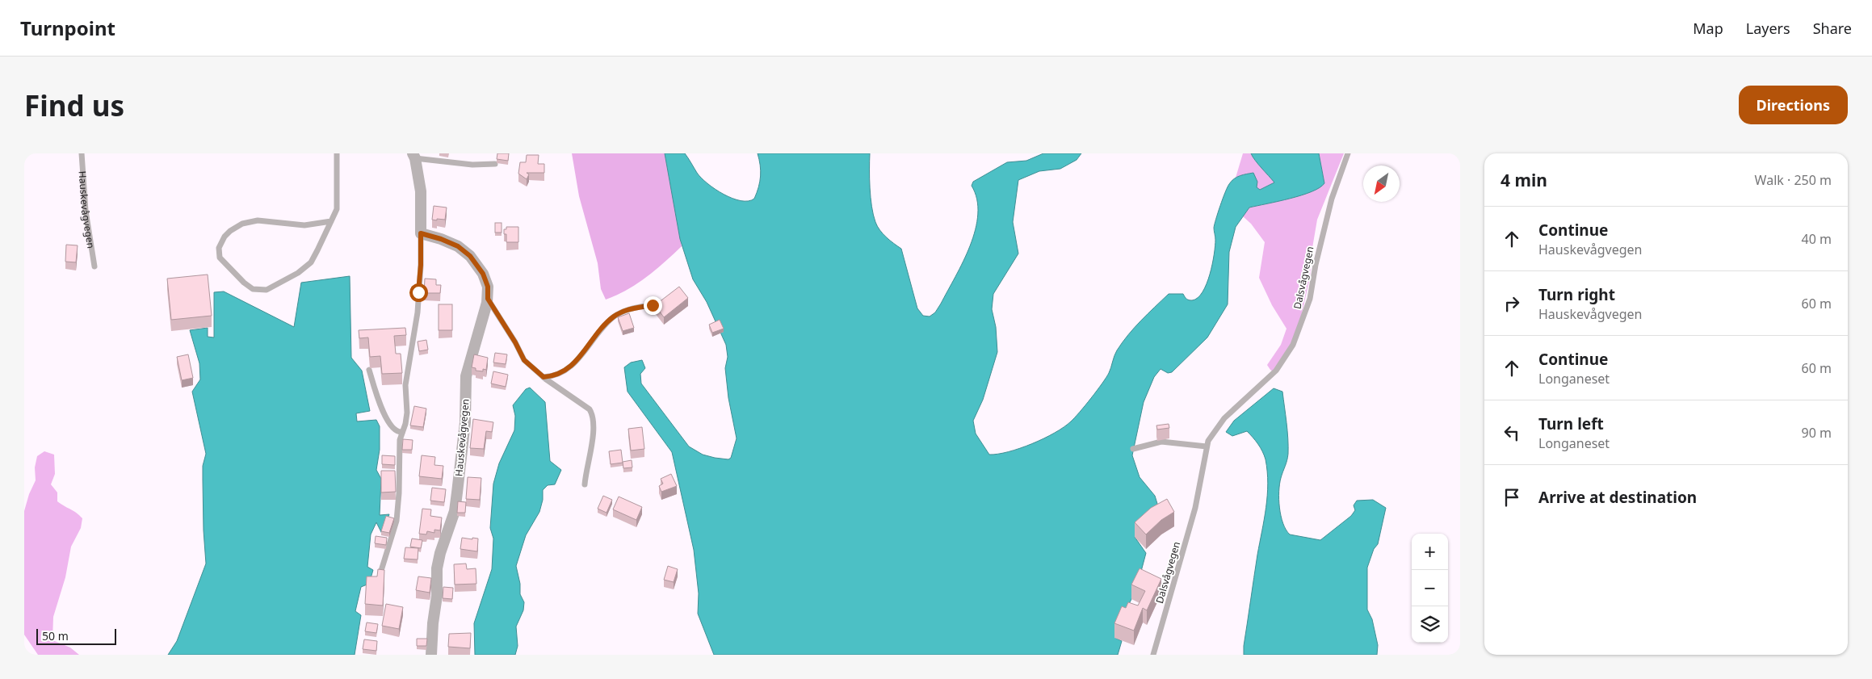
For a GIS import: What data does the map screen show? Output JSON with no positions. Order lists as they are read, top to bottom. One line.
{"streets":{"street":["Hauskevågvegen"],"lane":["Dalsvågvegen"]},"scale_bar":"50 m","north":"bottom left","page":{"header":"Turnpoint","nav":["Map","Layers","Share"],"buttons":"Directions","title":"Find us","heading":["4 min","Walk · 250 m"],"list":[["Continue","Hauskevågvegen","40 m"],["Turn right","Hauskevågvegen","60 m"],["Continue","Longaneset","60 m"],["Turn left","Longaneset","90 m"],"Arrive at destination"],"map_buttons":["+","−"],"scale":"50 m"}}
